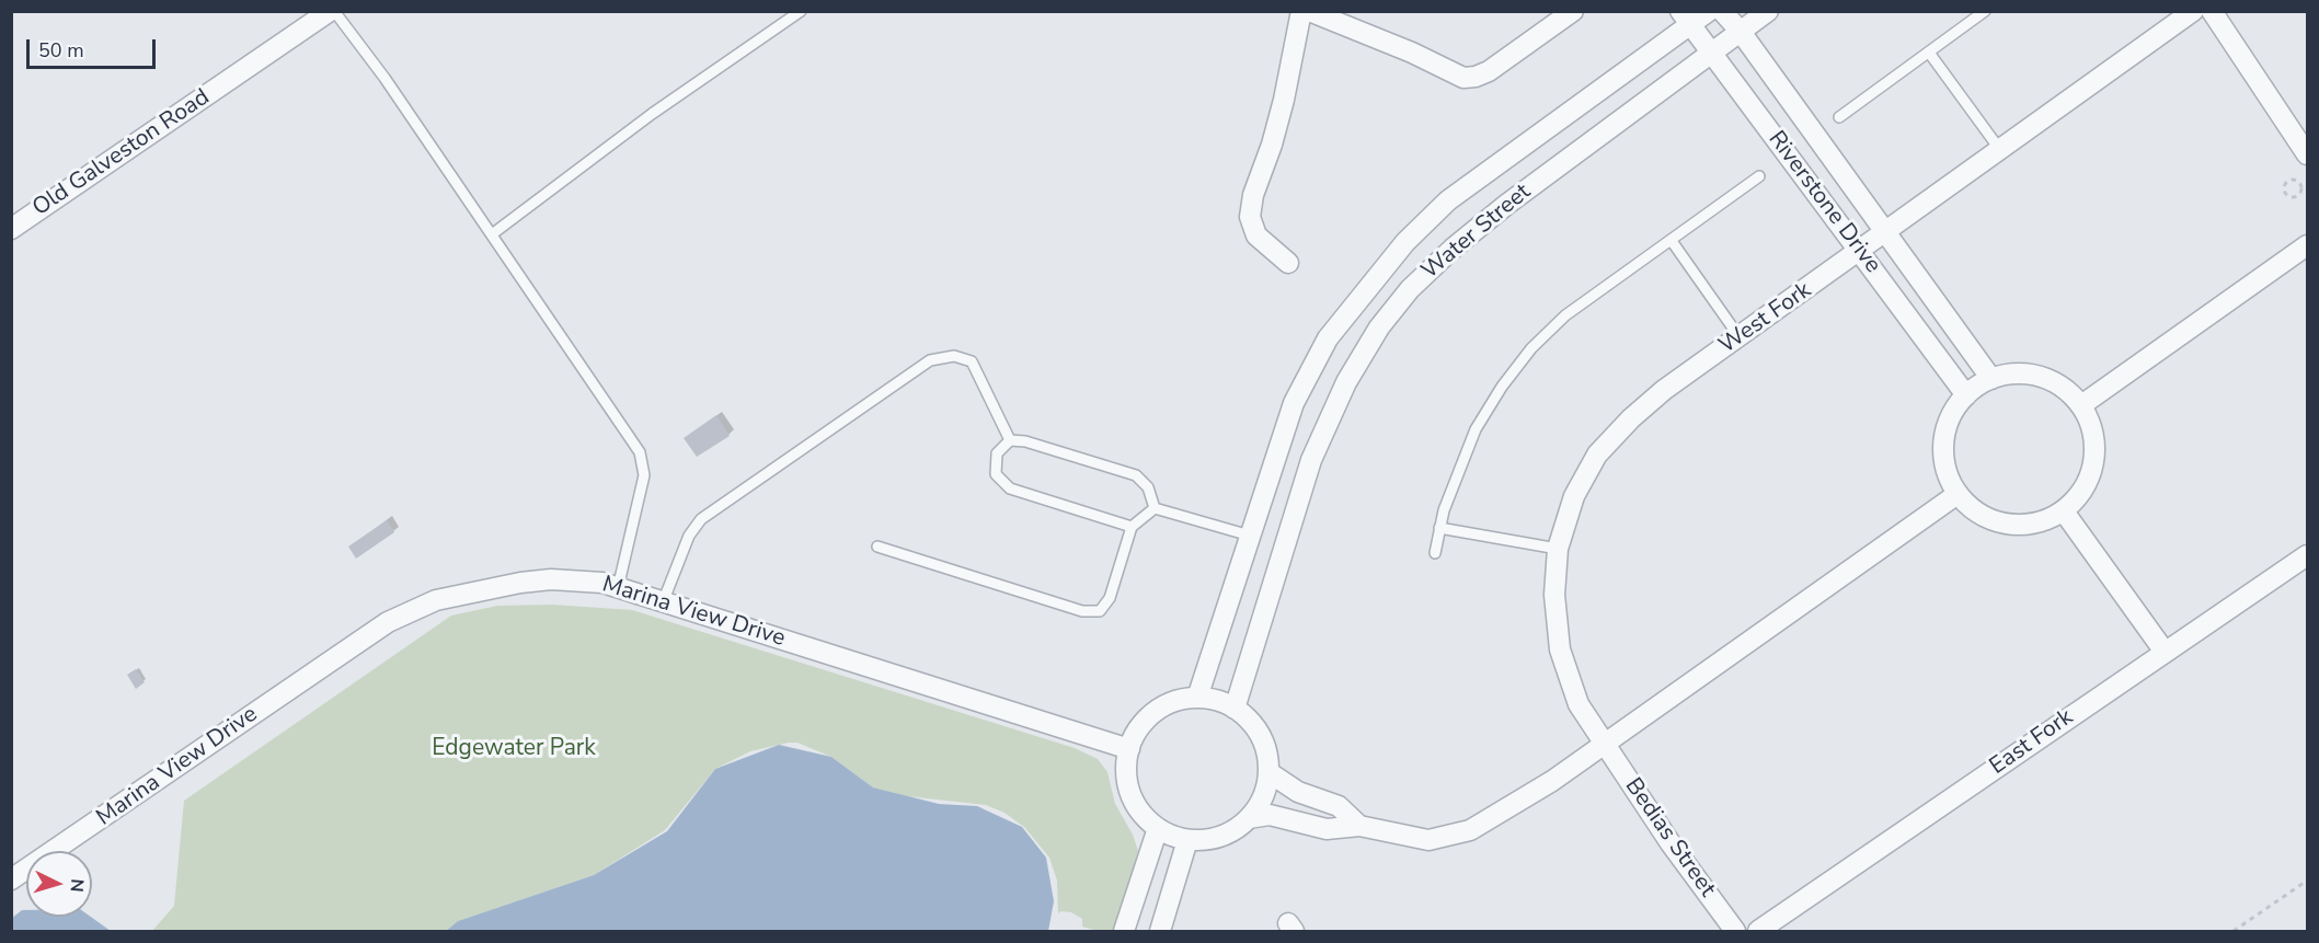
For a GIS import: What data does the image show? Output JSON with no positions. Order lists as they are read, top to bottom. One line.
{"streets":{"street":["Old Galveston Road","Riverstone Drive","Water Street","West Fork","Marina View Drive","East Fork","Bedias Street"]},"crossings":[["Riverstone Drive","Water Street"],["Riverstone Drive","West Fork"],["Water Street","Marina View Drive"],["West Fork","Bedias Street"]],"parks":["Edgewater Park"],"scale_bar":"50 m","north":"right"}
